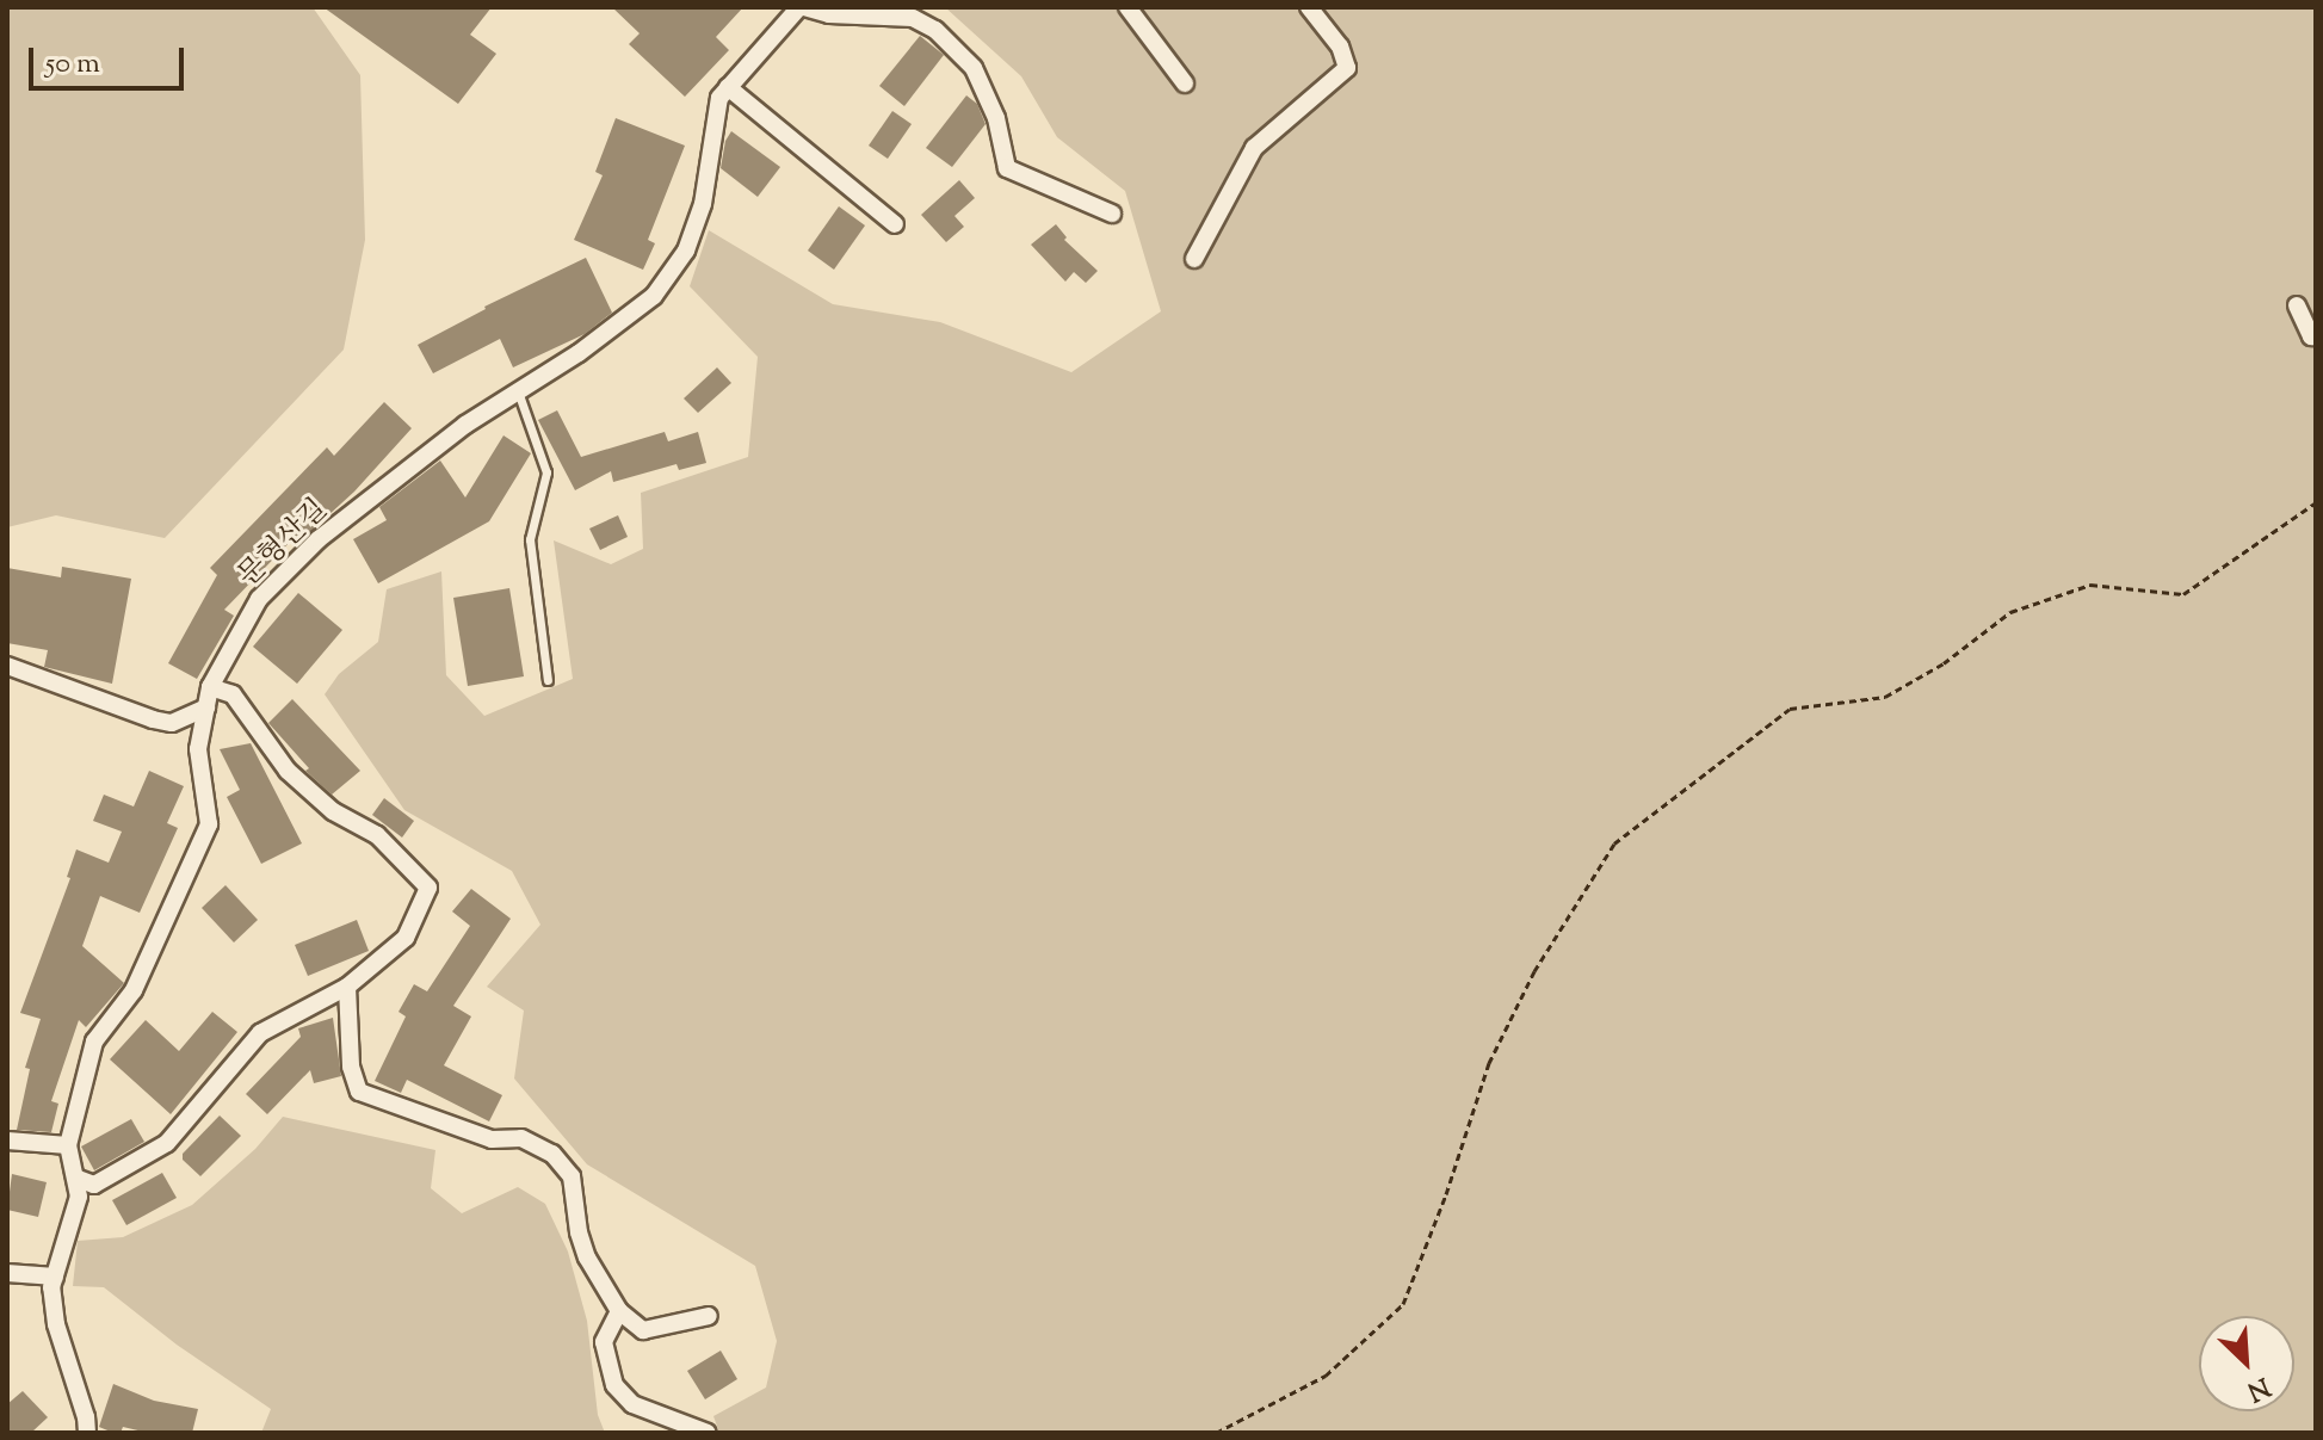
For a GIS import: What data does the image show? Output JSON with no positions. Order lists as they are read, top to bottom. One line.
{"streets":{"street":["문형산길"]},"scale_bar":"50 m","north":"bottom right"}
